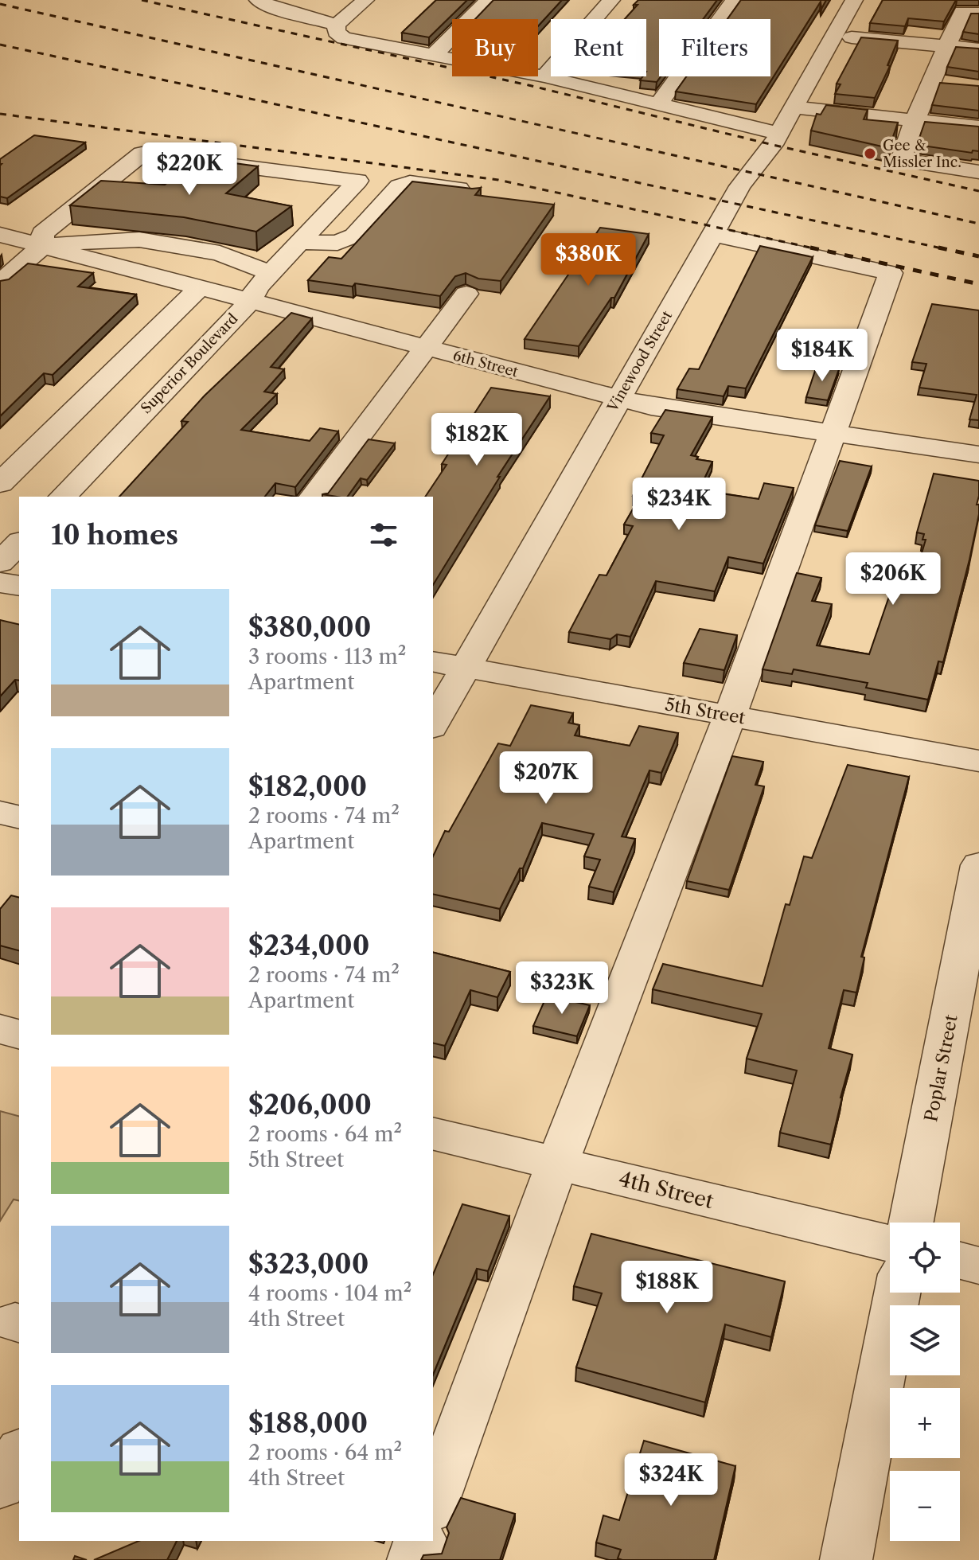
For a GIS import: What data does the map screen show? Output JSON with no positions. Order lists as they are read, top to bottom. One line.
{"streets":{"street":["Vinewood Street","Superior Boulevard","6th Street","5th Street","Poplar Street","4th Street"]},"crossings":[["Vinewood Street","6th Street"],["Vinewood Street","5th Street"],["Superior Boulevard","6th Street"]],"places":["Gee & Missler Inc."],"page":{"chip":["Buy","Rent","Filters"],"price":["$220K","$380K","$184K","$182K","$234K","$206K","$207K","$323K","$188K","$324K"],"heading":"10 homes","list":[{"name":"$380,000","note":"3 rooms · 113 m² · Apartment"},{"name":"$182,000","note":"2 rooms · 74 m² · Apartment"},{"name":"$234,000","note":"2 rooms · 74 m² · Apartment"},{"name":"$206,000","note":"2 rooms · 64 m² · 5th Street"},{"name":"$323,000","note":"4 rooms · 104 m² · 4th Street"},{"name":"$188,000","note":"2 rooms · 64 m² · 4th Street"}],"map_buttons":["+","−"]}}
